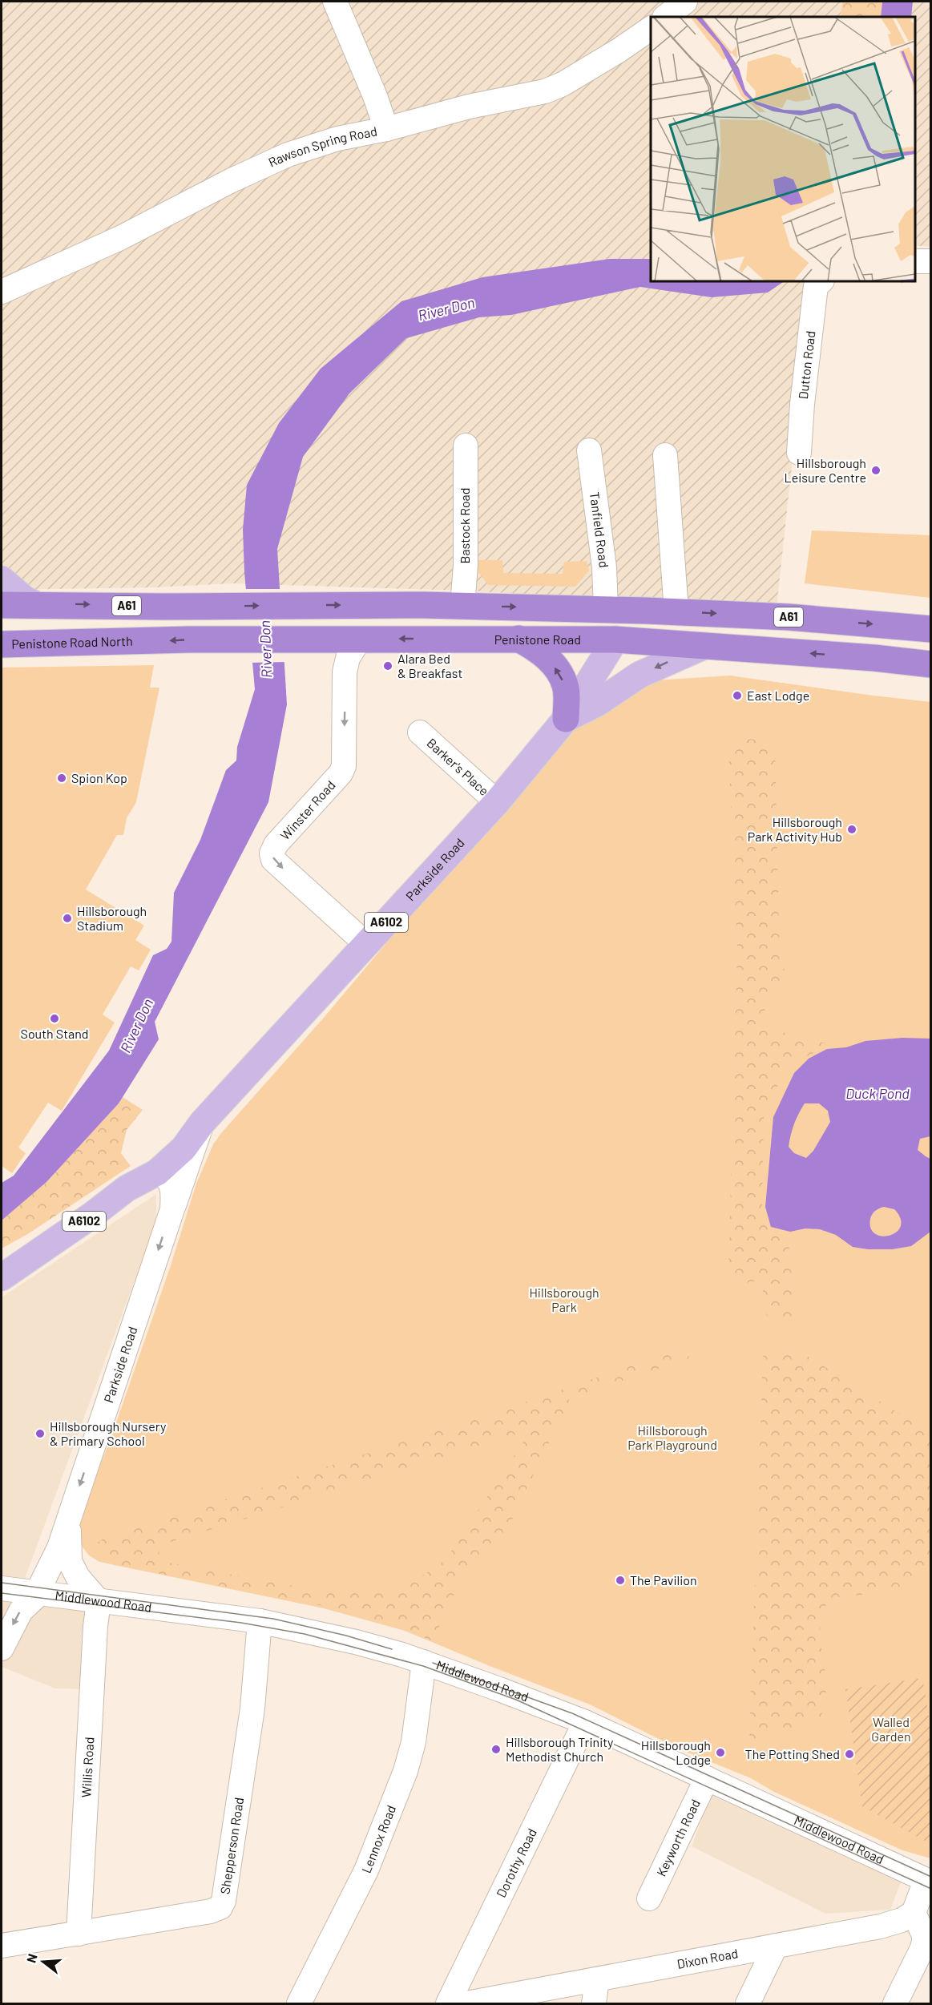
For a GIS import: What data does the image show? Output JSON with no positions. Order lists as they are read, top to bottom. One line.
{"streets":{"highway":["A61","Penistone Road","Penistone Road North"],"main road":["Parkside Road","A6102"],"street":["Rawson Spring Road","Dutton Road","Bastock Road","Tanfield Road","Barker's Place","Winster Road","Middlewood Road","Willis Road","Keyworth Road","Lennox Road","Shepperson Road","Dorothy Road","Dixon Road"]},"crossings":[["Bastock Road","A61"],["Tanfield Road","A61"],["Penistone Road","Penistone Road North"],["Penistone Road","Winster Road"],["Penistone Road","Parkside Road"],["Barker's Place","Parkside Road"],["Winster Road","Parkside Road"],["Parkside Road","A6102"],["Parkside Road","Middlewood Road"],["Parkside Road","Willis Road"],["Middlewood Road","Willis Road"],["Middlewood Road","Keyworth Road"],["Middlewood Road","Lennox Road"],["Middlewood Road","Shepperson Road"],["Middlewood Road","Dorothy Road"],["Willis Road","Shepperson Road"]],"one_way":["Winster Road"],"water":["River Don","Duck Pond"],"parks":["Hillsborough Park","Hillsborough Park Playground","Walled Garden"],"places":["Hillsborough Leisure Centre","Alara Bed & Breakfast","East Lodge","Spion Kop","Hillsborough Park Activity Hub","Hillsborough Stadium","South Stand","Hillsborough Nursery & Primary School","The Pavilion","Hillsborough Trinity Methodist Church","Hillsborough Lodge","The Potting Shed"],"north":"left"}
